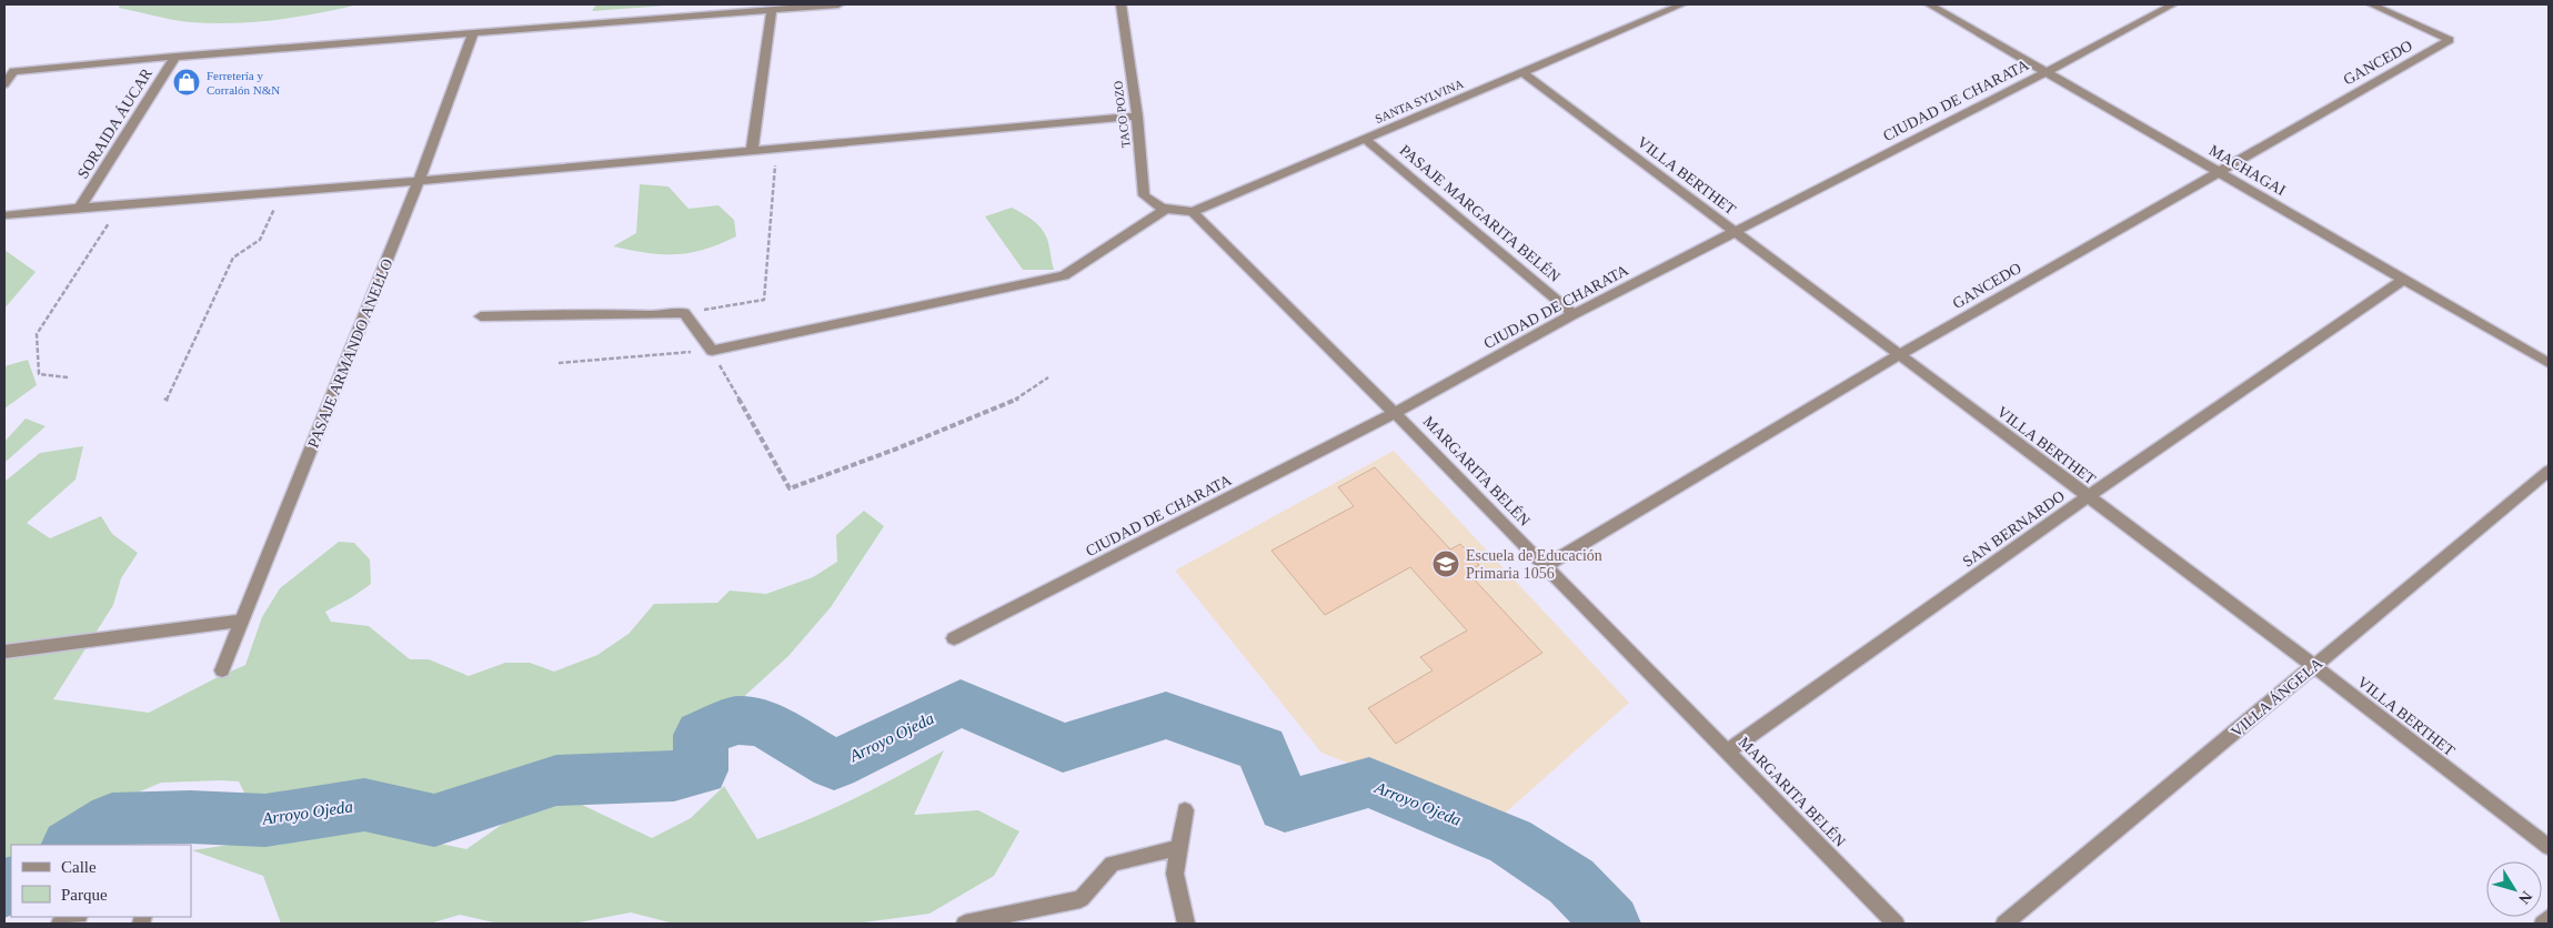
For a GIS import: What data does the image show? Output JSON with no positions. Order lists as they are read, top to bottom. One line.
{"streets":{"street":["GANCEDO","CIUDAD DE CHARATA","SANTA SYLVINA","TACO POZO","SORAIDA ÁUCAR","MACHAGAI","VILLA BERTHET","PASAJE MARGARITA BELÉN","PASAJE ARMANDO ANELLO","MARGARITA BELÉN","SAN BERNARDO","VILLA ÁNGELA"]},"crossings":[["GANCEDO","MACHAGAI"],["GANCEDO","VILLA BERTHET"],["GANCEDO","MARGARITA BELÉN"],["CIUDAD DE CHARATA","MACHAGAI"],["CIUDAD DE CHARATA","VILLA BERTHET"],["CIUDAD DE CHARATA","PASAJE MARGARITA BELÉN"],["CIUDAD DE CHARATA","MARGARITA BELÉN"],["SANTA SYLVINA","TACO POZO"],["SANTA SYLVINA","VILLA BERTHET"],["SANTA SYLVINA","PASAJE MARGARITA BELÉN"],["SANTA SYLVINA","MARGARITA BELÉN"],["MACHAGAI","SAN BERNARDO"],["VILLA BERTHET","SAN BERNARDO"],["VILLA BERTHET","VILLA ÁNGELA"],["MARGARITA BELÉN","SAN BERNARDO"]],"water":["Arroyo Ojeda"],"places":{"shop":["Ferretería y Corralón N&N"],"school or university":["Escuela de Educación Primaria 1056"]},"legend":["Calle","Parque"],"north":"bottom right"}
